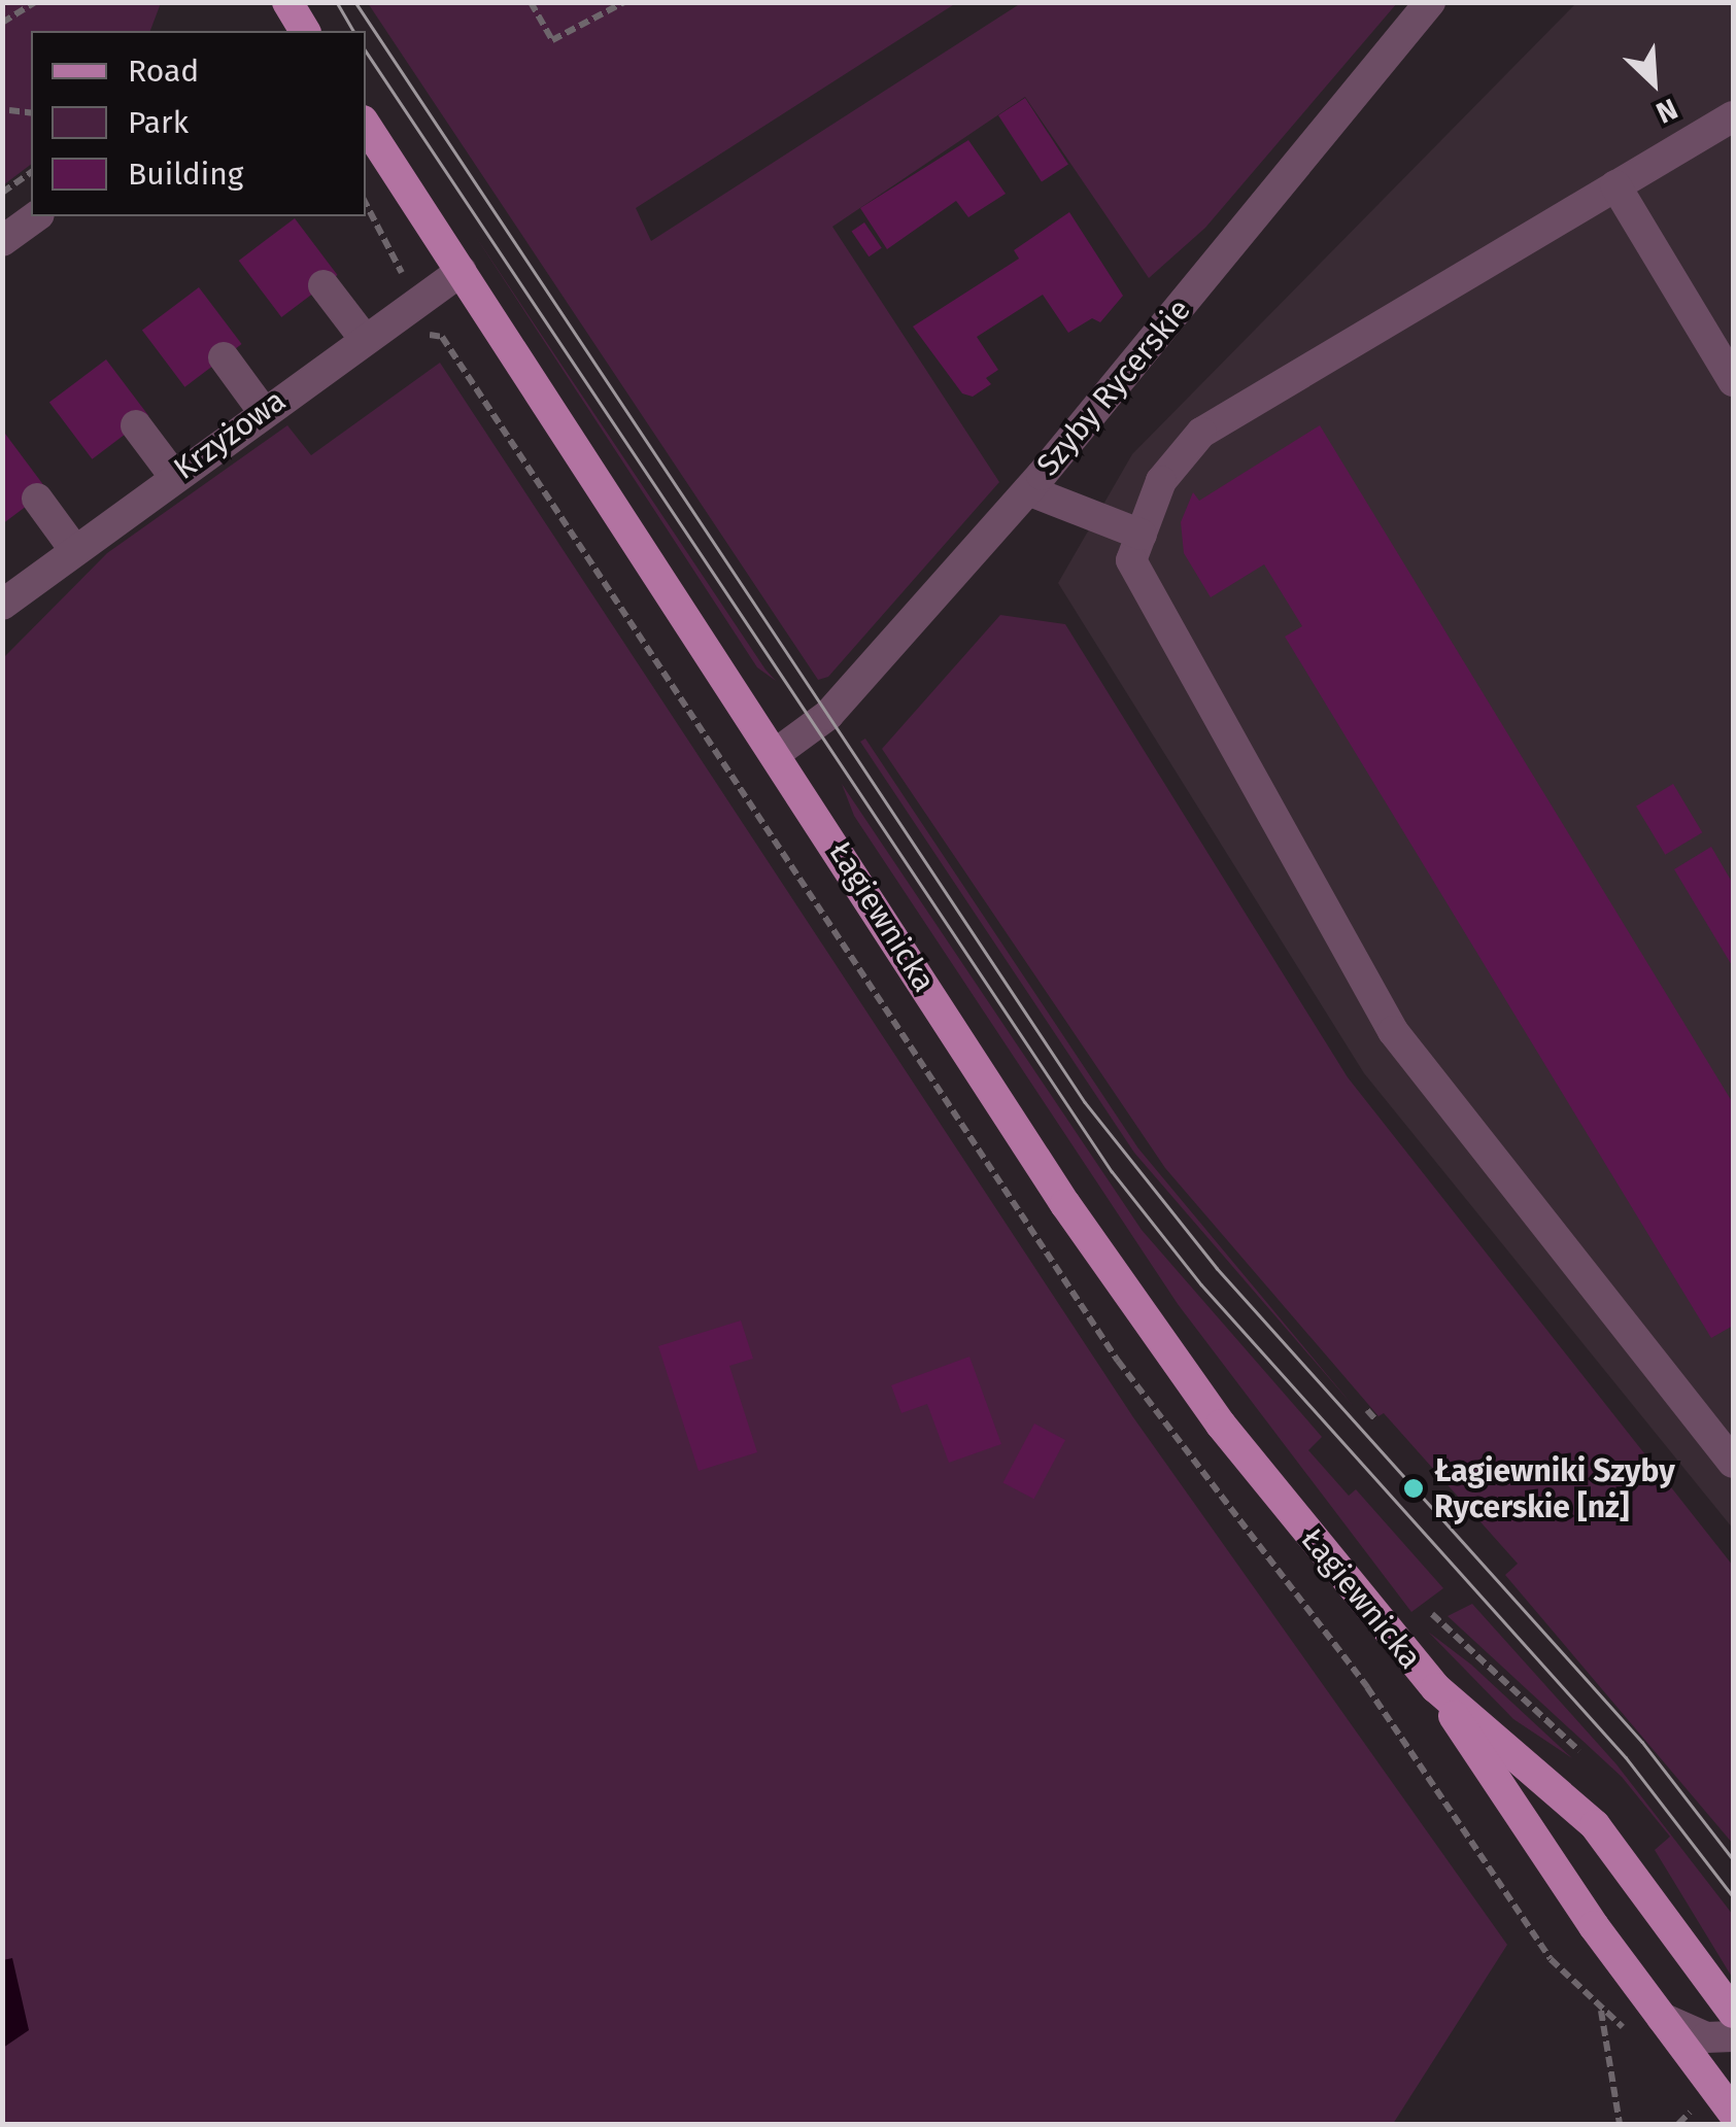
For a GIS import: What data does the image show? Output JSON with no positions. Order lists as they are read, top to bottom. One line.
{"streets":{"main road":["Łagiewnicka"],"street":["Szyby Rycerskie","Krzyżowa"]},"crossings":[["Szyby Rycerskie","Łagiewnicka"],["Krzyżowa","Łagiewnicka"]],"places":["Łagiewniki Szyby Rycerskie [nż]"],"legend":["Road","Park","Building"],"north":"bottom right"}
